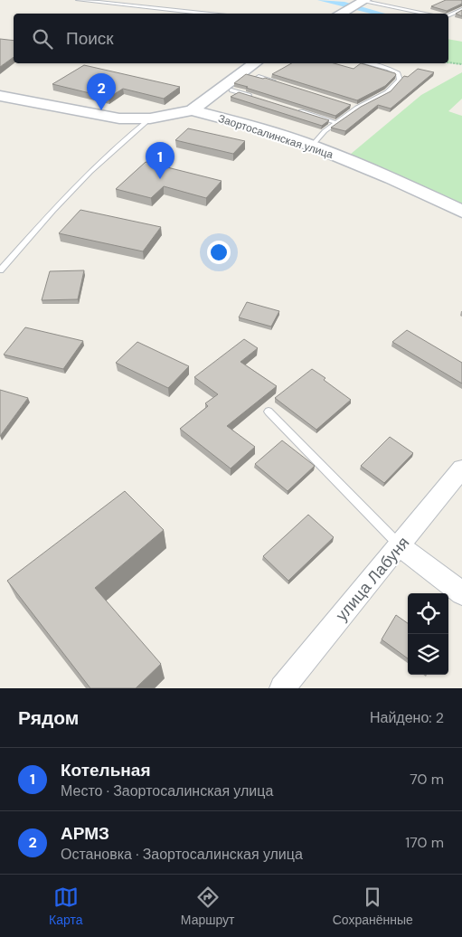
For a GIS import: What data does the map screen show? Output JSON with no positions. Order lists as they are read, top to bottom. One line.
{"streets":{"street":["Заортосалинская улица","улица Лабуня"]},"page":{"search":"Поиск","pins":["2","1"],"heading":["Рядом","Найдено: 2"],"list":[{"mark":"1","name":"Котельная","note":"Место · Заортосалинская улица","value":"70 m"},{"mark":"2","name":"АРМЗ","note":"Остановка · Заортосалинская улица","value":"170 m"}],"nav":["Карта","Маршрут","Сохранённые"]}}
